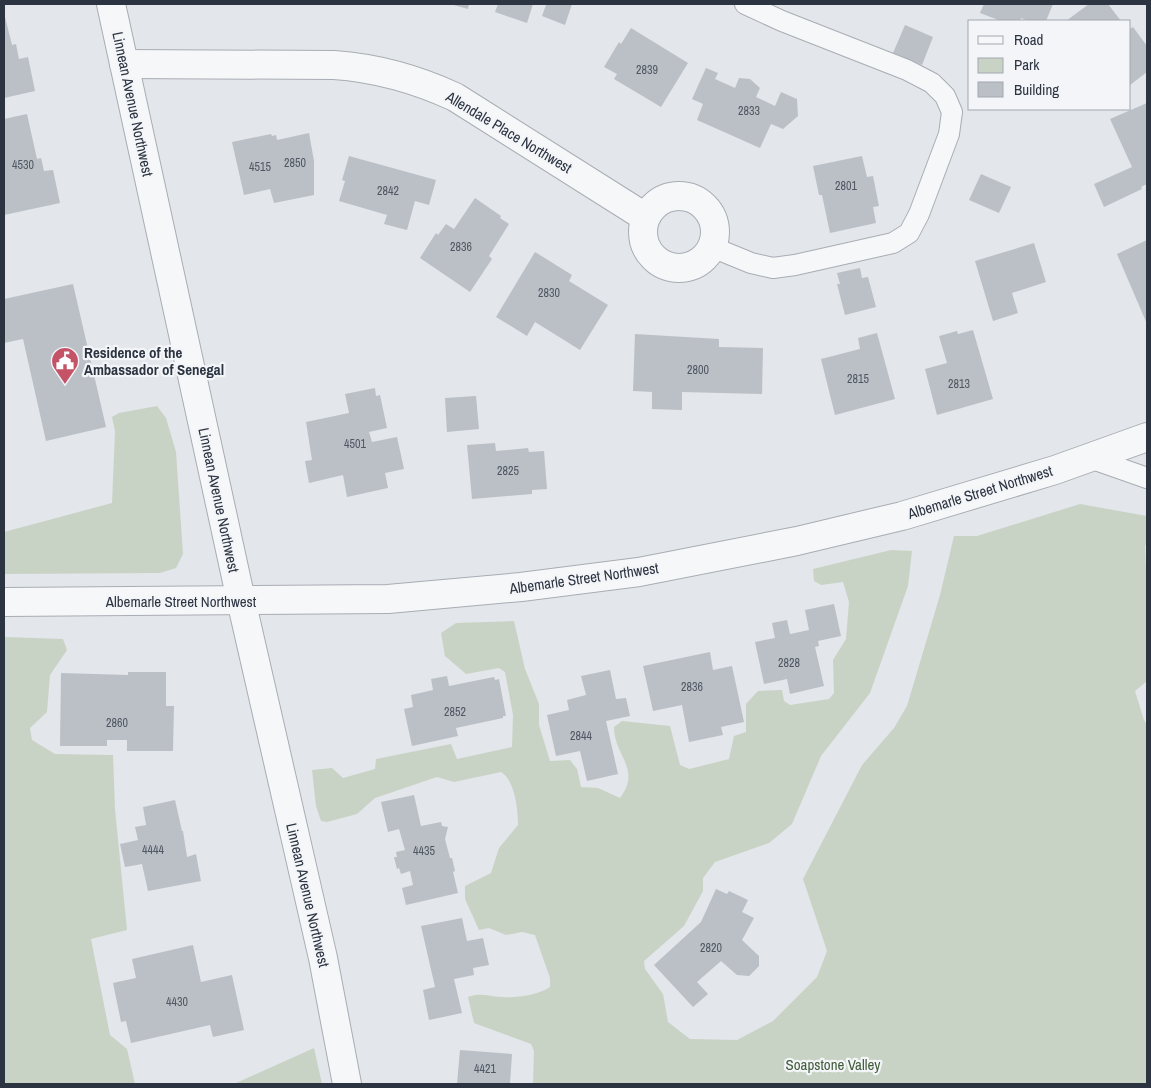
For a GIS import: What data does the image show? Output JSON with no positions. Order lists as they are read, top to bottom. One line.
{"streets":{"street":["Linnean Avenue Northwest","Allendale Place Northwest","Albemarle Street Northwest"]},"crossings":[["Linnean Avenue Northwest","Allendale Place Northwest"],["Linnean Avenue Northwest","Albemarle Street Northwest"]],"parks":["Soapstone Valley"],"places":{"public building":["Residence of the Ambassador of Senegal"]},"house_numbers":["2839","2833","2850","4530","4515","2801","2842","2836","2830","2800","2815","2813","4501","2825","2828","2836","2852","2860","2844","4444","4435","2820","4430","4421"],"legend":["Road","Park","Building"]}
